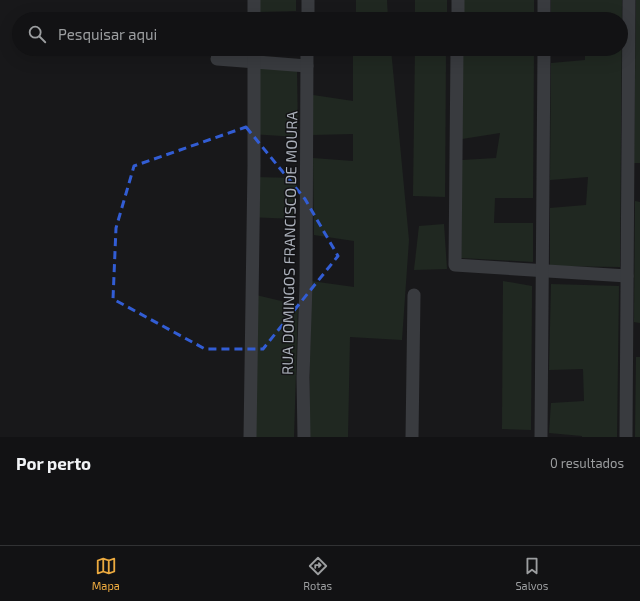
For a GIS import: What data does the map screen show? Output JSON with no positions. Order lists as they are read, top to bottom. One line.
{"streets":{"street":["RUA DOMINGOS FRANCISCO DE MOURA"]},"page":{"search":"Pesquisar aqui","heading":["Por perto","0 resultados"],"nav":["Mapa","Rotas","Salvos"]}}
